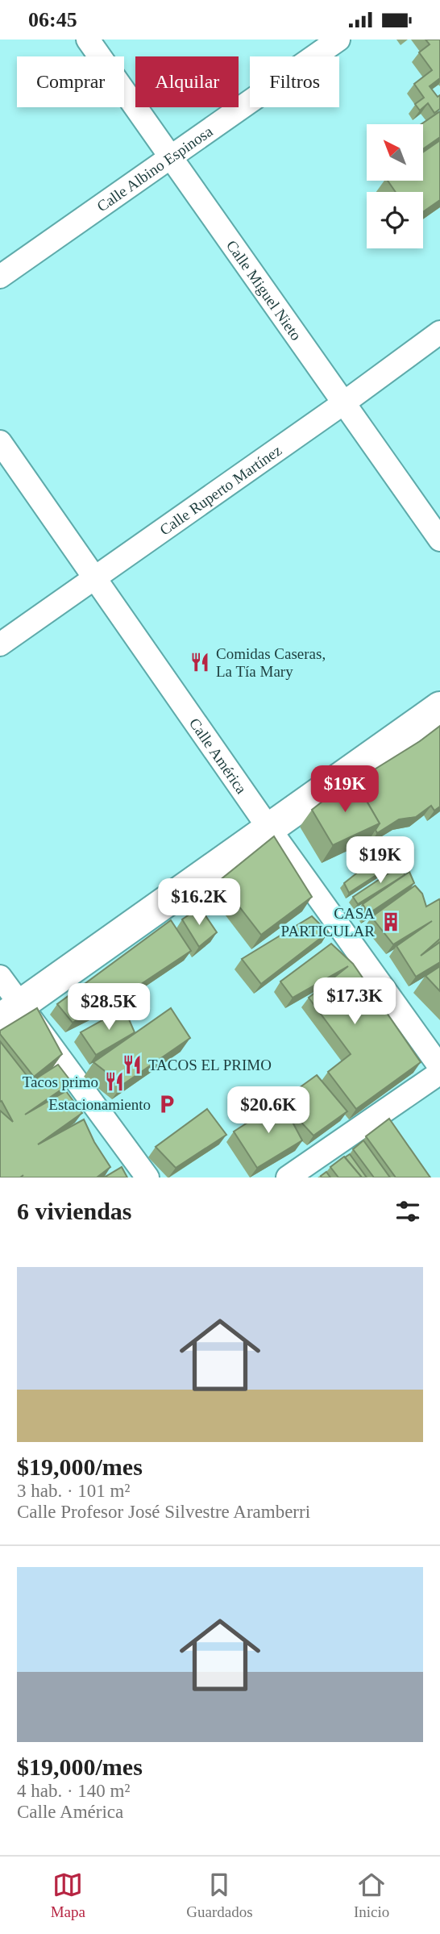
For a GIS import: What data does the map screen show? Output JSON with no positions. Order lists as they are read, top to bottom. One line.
{"streets":{"street":["Calle Albino Espinosa","Calle Miguel Nieto","Calle Ruperto Martínez","Calle América"]},"crossings":[["Calle Albino Espinosa","Calle Miguel Nieto"],["Calle Miguel Nieto","Calle Ruperto Martínez"],["Calle Ruperto Martínez","Calle América"]],"places":{"restaurant":["Comidas Caseras, La Tía Mary","TACOS EL PRIMO","Tacos primo"],"building":["CASA PARTICULAR"],"parking":["Estacionamiento"]},"north":"top left","page":{"status":"06:45","chip":["Comprar","Alquilar","Filtros"],"price":["$19K","$19K","$16.2K","$17.3K","$28.5K","$20.6K"],"heading":"6 viviendas","list":[{"name":"$19,000/mes","note":"3 hab. · 101 m² · Calle Profesor José Silvestre Aramberri"},{"name":"$19,000/mes","note":"4 hab. · 140 m² · Calle América"}],"tabs":["Mapa","Guardados","Inicio"]}}
